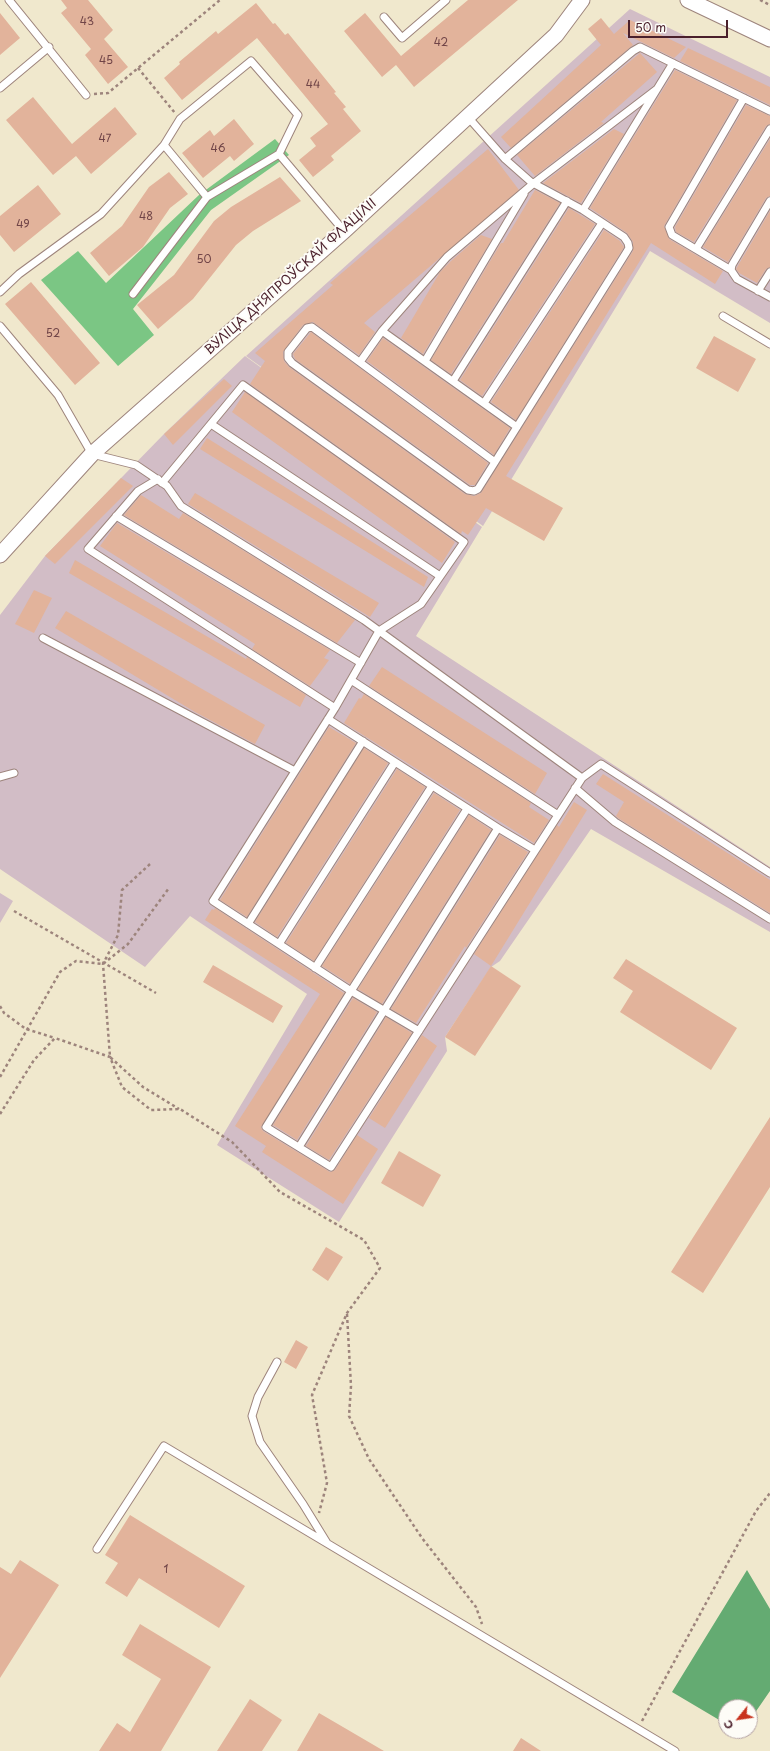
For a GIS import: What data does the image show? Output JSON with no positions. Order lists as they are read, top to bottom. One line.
{"streets":{"street":["ВУЛІЦА ДНЯПРОЎСКАЙ ФЛАЦІЛІІ"]},"house_numbers":["43","42","45","44","47","46","48","49","50","52","1"],"scale_bar":"50 m","north":"bottom left"}
